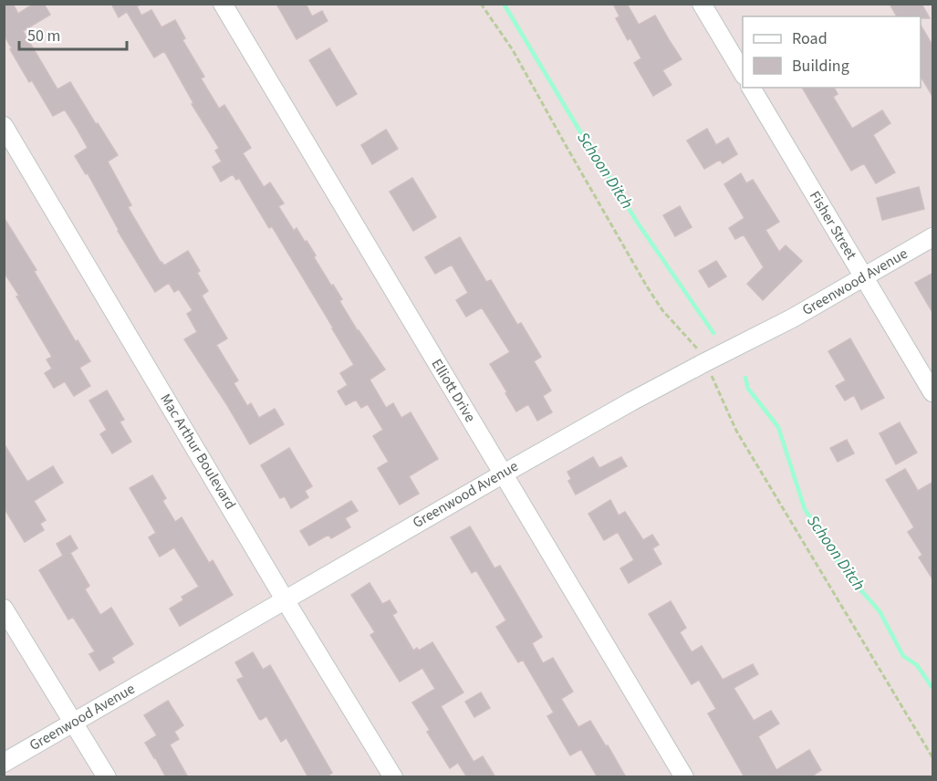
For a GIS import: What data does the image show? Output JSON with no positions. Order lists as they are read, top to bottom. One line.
{"streets":{"street":["Fisher Street","Greenwood Avenue","Elliott Drive","Mac Arthur Boulevard"]},"crossings":[["Fisher Street","Greenwood Avenue"],["Greenwood Avenue","Elliott Drive"],["Greenwood Avenue","Mac Arthur Boulevard"]],"water":["Schoon Ditch"],"legend":["Road","Building"],"scale_bar":"50 m"}
